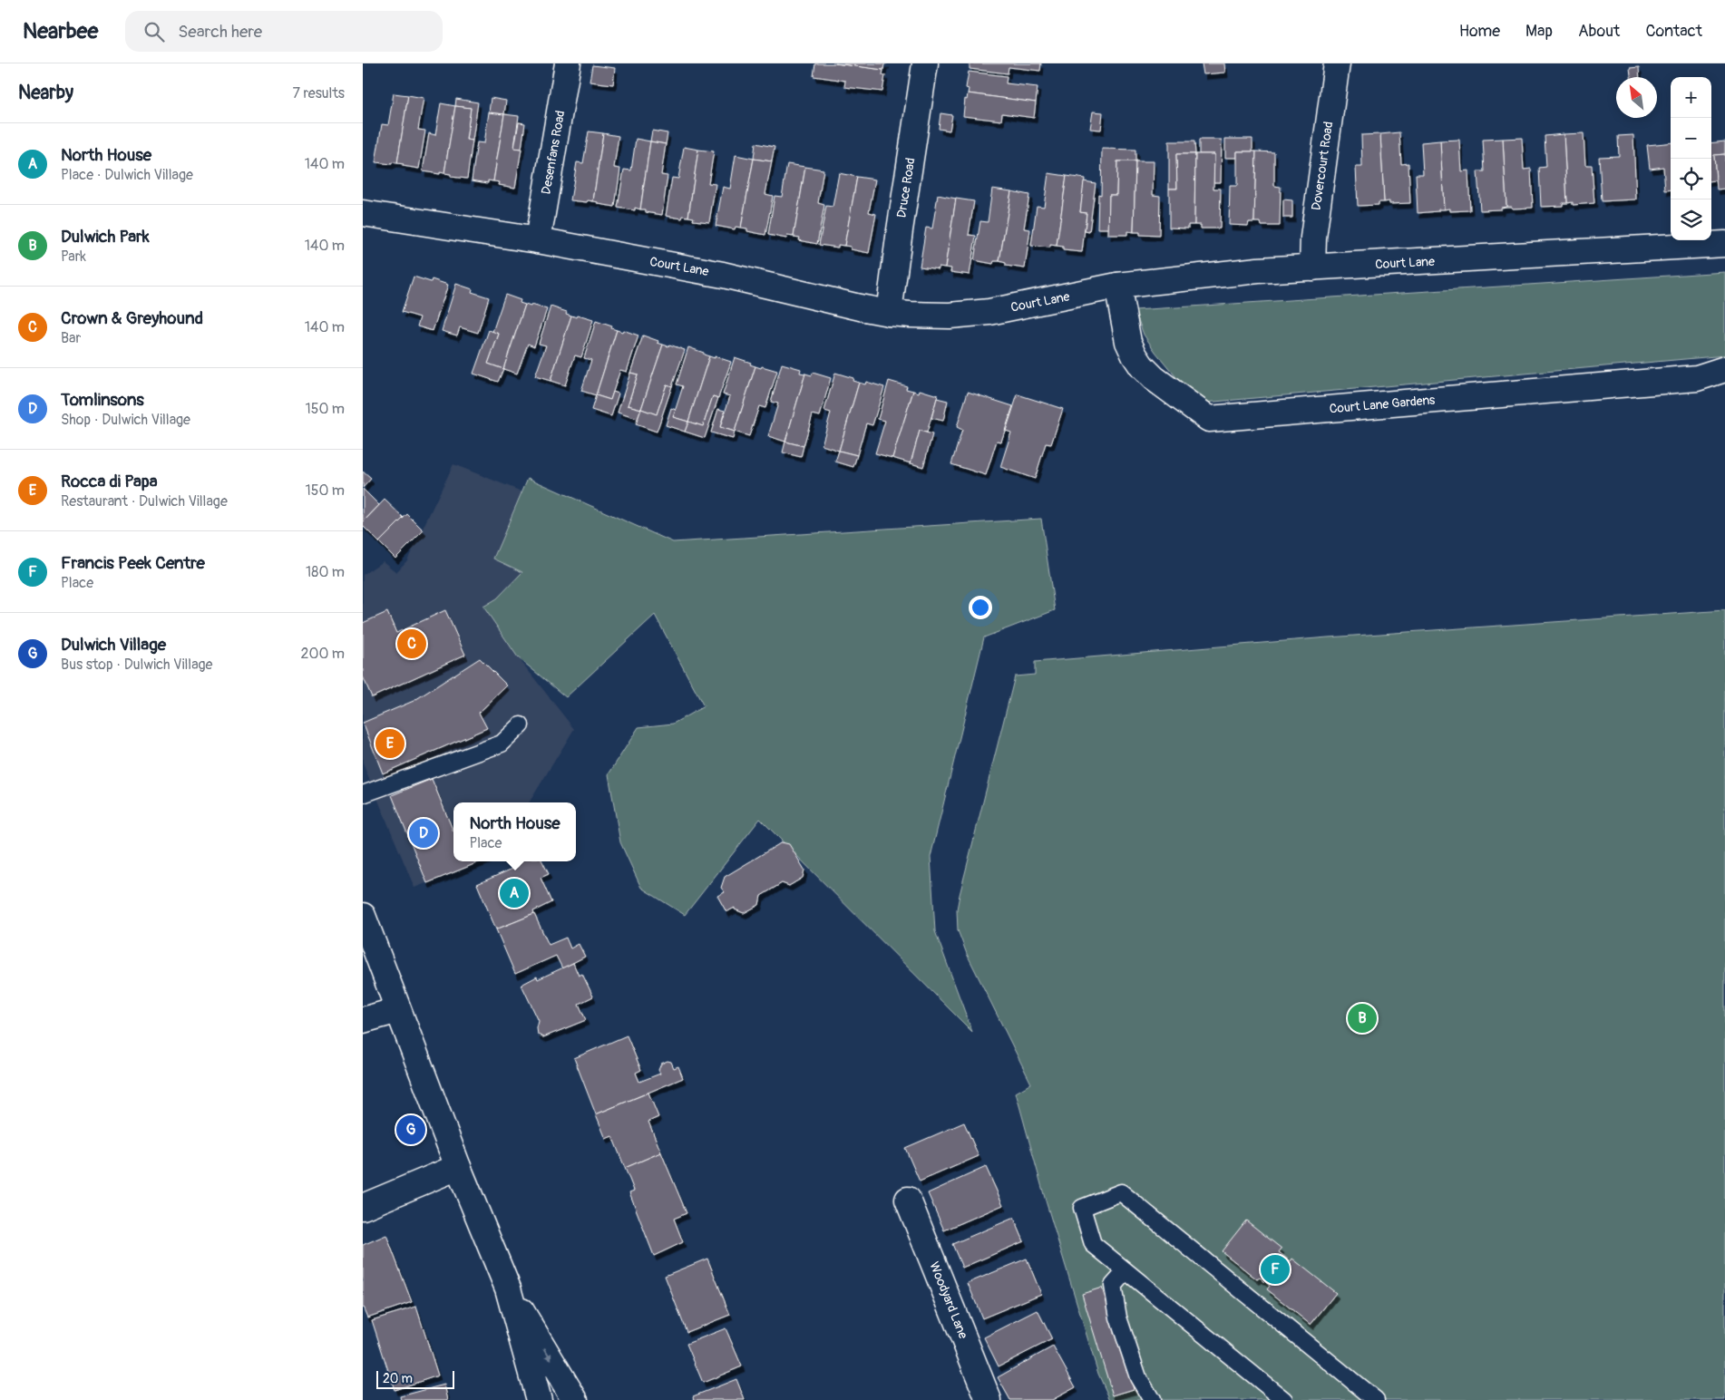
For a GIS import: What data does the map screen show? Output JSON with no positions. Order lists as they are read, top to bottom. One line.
{"streets":{"street":["Desenfans Road","Dovercourt Road","Druce Road","Court Lane","Court Lane Gardens","Woodyard Lane"]},"crossings":[["Desenfans Road","Court Lane"],["Dovercourt Road","Court Lane"],["Druce Road","Court Lane"],["Court Lane","Court Lane Gardens"]],"scale_bar":"20 m","north":"top left","page":{"header":"Nearbee","search":"Search here","nav":["Home","Map","About","Contact"],"heading":["Nearby","7 results"],"map_buttons":["+","−"],"list":[{"mark":"A","name":"North House","note":"Place · Dulwich Village","value":"140 m"},{"mark":"B","name":"Dulwich Park","note":"Park","value":"140 m"},{"mark":"C","name":"Crown & Greyhound","note":"Bar","value":"140 m"},{"mark":"D","name":"Tomlinsons","note":"Shop · Dulwich Village","value":"150 m"},{"mark":"E","name":"Rocca di Papa","note":"Restaurant · Dulwich Village","value":"150 m"},{"mark":"F","name":"Francis Peek Centre","note":"Place","value":"180 m"},{"mark":"G","name":"Dulwich Village","note":"Bus stop · Dulwich Village","value":"200 m"}],"pins":["C","E","D","A","B","G","F"],"popup":["North House","Place"],"scale":"20 m"}}
